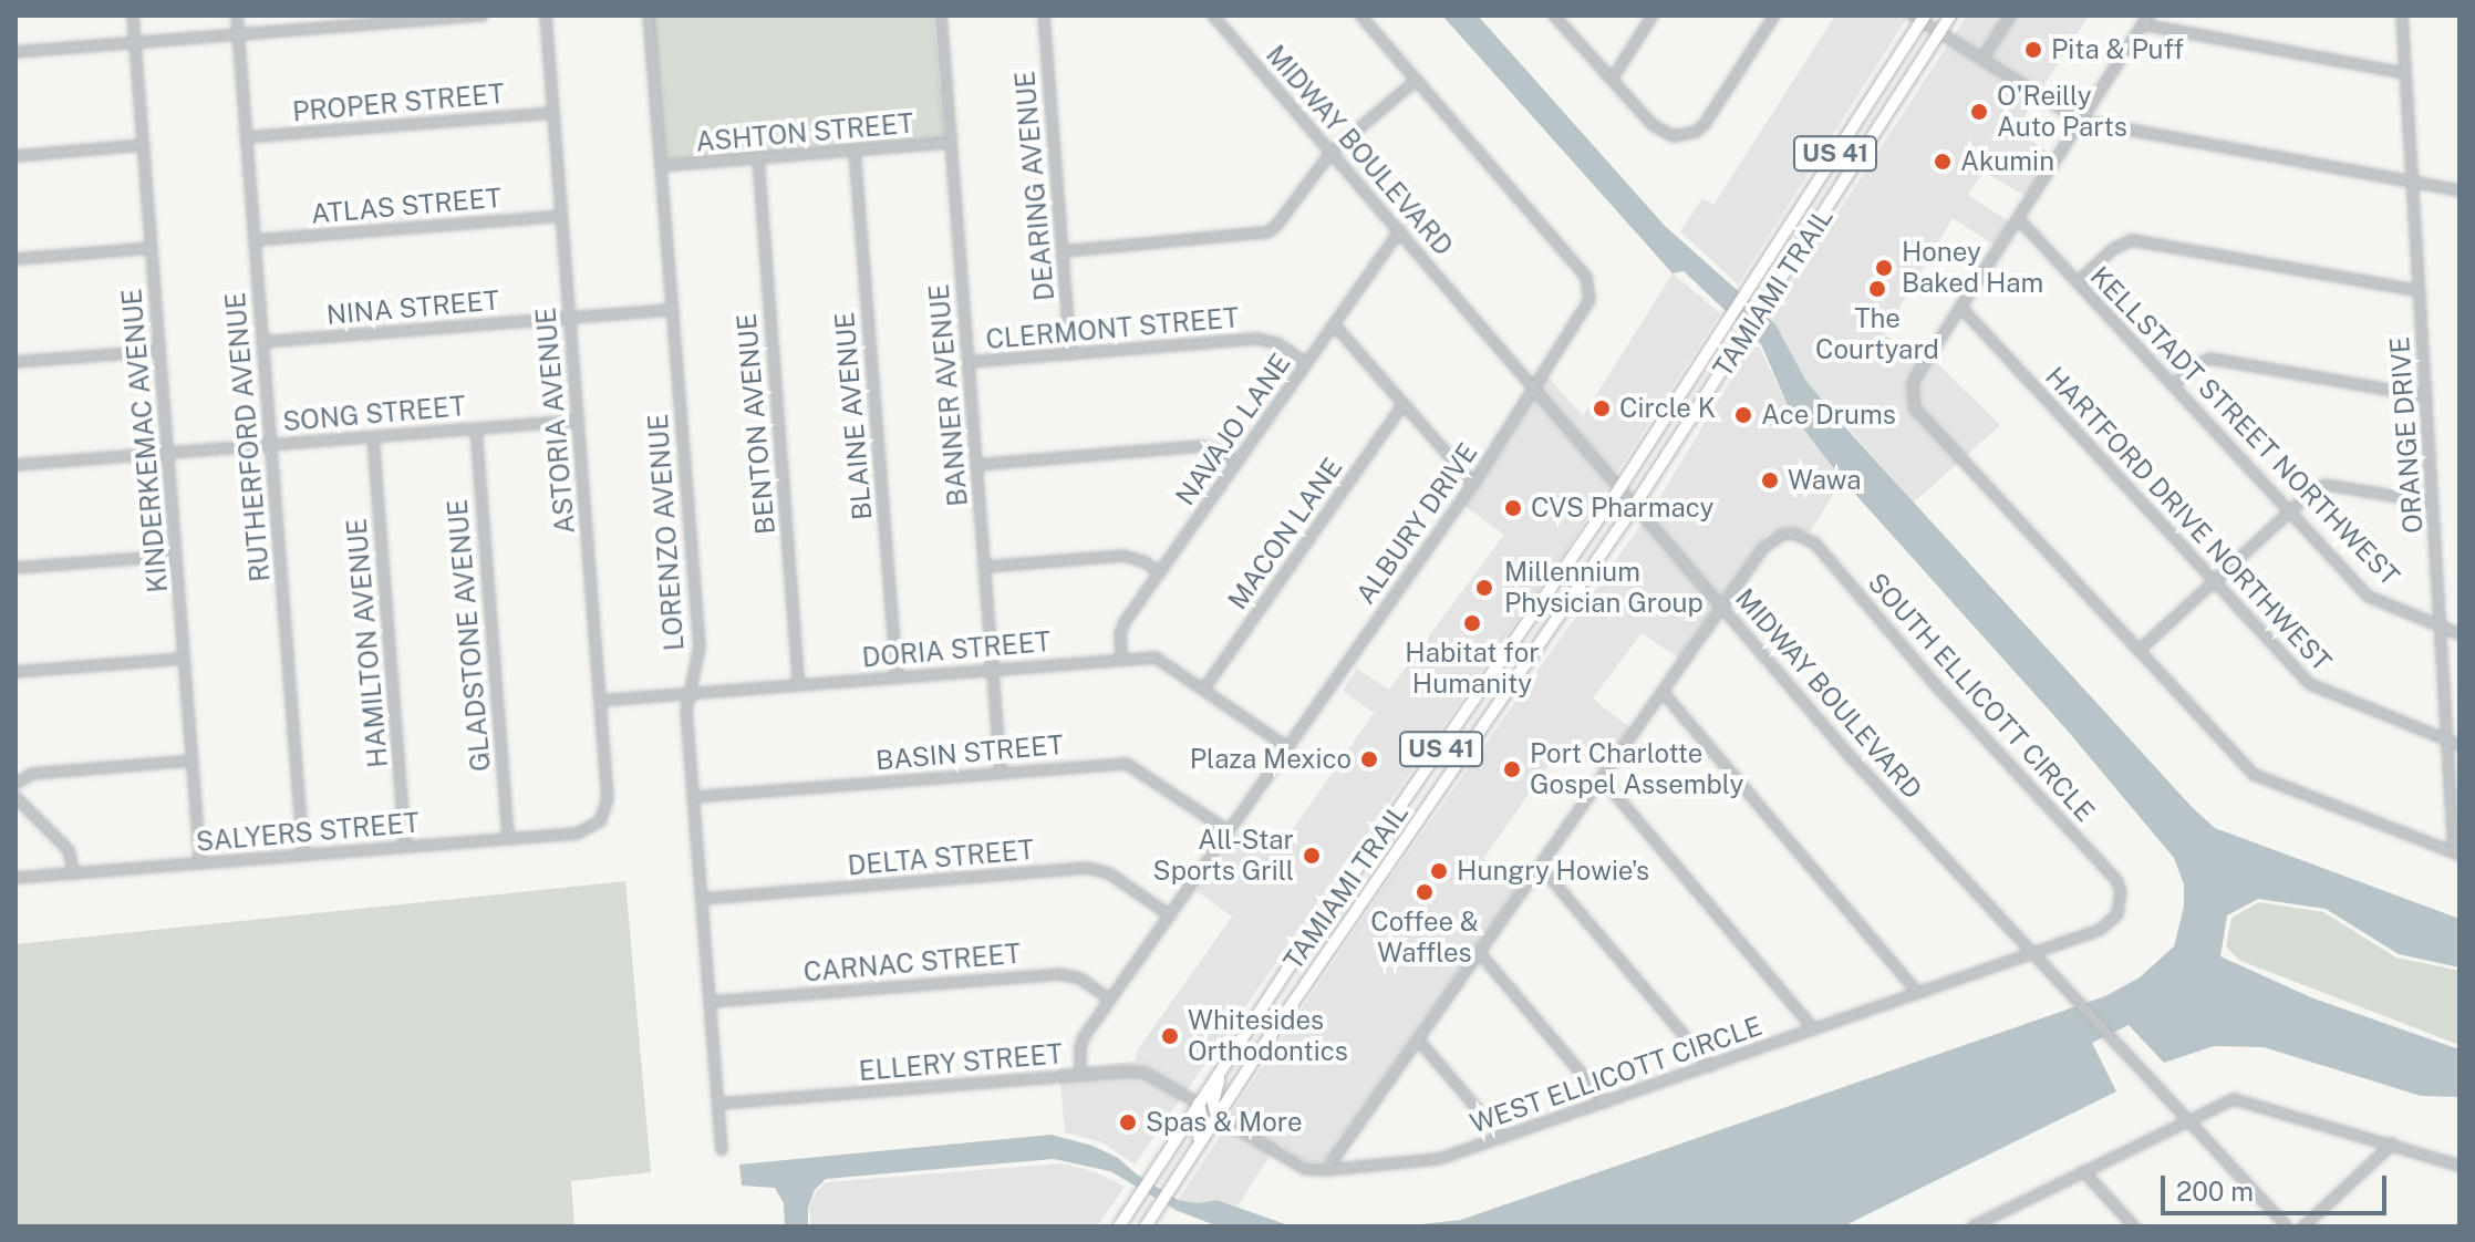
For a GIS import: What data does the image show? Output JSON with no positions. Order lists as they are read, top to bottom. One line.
{"streets":{"main road":["US 41","TAMIAMI TRAIL"],"street":["PROPER STREET","ASHTON STREET","MIDWAY BOULEVARD","DEARING AVENUE","ATLAS STREET","NINA STREET","CLERMONT STREET","BANNER AVENUE","SONG STREET","BLAINE AVENUE","ASTORIA AVENUE","BENTON AVENUE","KELLSTADT STREET NORTHWEST","NAVAJO LANE","ORANGE DRIVE","RUTHERFORD AVENUE","KINDERKEMAC AVENUE","HARTFORD DRIVE NORTHWEST","ALBURY DRIVE","LORENZO AVENUE","MACON LANE","GLADSTONE AVENUE","HAMILTON AVENUE","DORIA STREET","SOUTH ELLICOTT CIRCLE","BASIN STREET","SALYERS STREET","DELTA STREET","CARNAC STREET","ELLERY STREET","WEST ELLICOTT CIRCLE"]},"crossings":[["PROPER STREET","ASTORIA AVENUE"],["PROPER STREET","RUTHERFORD AVENUE"],["ASHTON STREET","BANNER AVENUE"],["ASHTON STREET","BLAINE AVENUE"],["ASHTON STREET","BENTON AVENUE"],["ASHTON STREET","LORENZO AVENUE"],["MIDWAY BOULEVARD","TAMIAMI TRAIL"],["MIDWAY BOULEVARD","NAVAJO LANE"],["MIDWAY BOULEVARD","ALBURY DRIVE"],["MIDWAY BOULEVARD","SOUTH ELLICOTT CIRCLE"],["MIDWAY BOULEVARD","WEST ELLICOTT CIRCLE"],["DEARING AVENUE","CLERMONT STREET"],["ATLAS STREET","ASTORIA AVENUE"],["ATLAS STREET","RUTHERFORD AVENUE"],["TAMIAMI TRAIL","ELLERY STREET"],["TAMIAMI TRAIL","WEST ELLICOTT CIRCLE"],["NINA STREET","ASTORIA AVENUE"],["NINA STREET","RUTHERFORD AVENUE"],["NINA STREET","LORENZO AVENUE"],["CLERMONT STREET","BANNER AVENUE"],["CLERMONT STREET","NAVAJO LANE"],["BANNER AVENUE","DORIA STREET"],["BANNER AVENUE","BASIN STREET"],["SONG STREET","ASTORIA AVENUE"],["SONG STREET","RUTHERFORD AVENUE"],["SONG STREET","KINDERKEMAC AVENUE"],["SONG STREET","GLADSTONE AVENUE"],["SONG STREET","HAMILTON AVENUE"],["BLAINE AVENUE","DORIA STREET"],["ASTORIA AVENUE","DORIA STREET"],["ASTORIA AVENUE","SALYERS STREET"],["BENTON AVENUE","DORIA STREET"],["KELLSTADT STREET NORTHWEST","ORANGE DRIVE"],["NAVAJO LANE","DORIA STREET"],["ORANGE DRIVE","HARTFORD DRIVE NORTHWEST"],["RUTHERFORD AVENUE","SALYERS STREET"],["KINDERKEMAC AVENUE","SALYERS STREET"],["ALBURY DRIVE","DORIA STREET"],["ALBURY DRIVE","BASIN STREET"],["ALBURY DRIVE","DELTA STREET"],["ALBURY DRIVE","CARNAC STREET"],["ALBURY DRIVE","ELLERY STREET"],["LORENZO AVENUE","DORIA STREET"],["LORENZO AVENUE","BASIN STREET"],["LORENZO AVENUE","DELTA STREET"],["LORENZO AVENUE","CARNAC STREET"],["LORENZO AVENUE","ELLERY STREET"],["MACON LANE","DORIA STREET"],["GLADSTONE AVENUE","SALYERS STREET"],["HAMILTON AVENUE","SALYERS STREET"],["SOUTH ELLICOTT CIRCLE","WEST ELLICOTT CIRCLE"]],"places":["Pita & Puff","O'Reilly Auto Parts","Akumin","Honey Baked Ham","The Courtyard","Circle K","Ace Drums","Wawa","CVS Pharmacy","Millennium Physician Group","Habitat for Humanity","Plaza Mexico","Port Charlotte Gospel Assembly","All-Star Sports Grill","Hungry Howie's","Coffee & Waffles","Whitesides Orthodontics","Spas & More"],"scale_bar":"200 m"}
